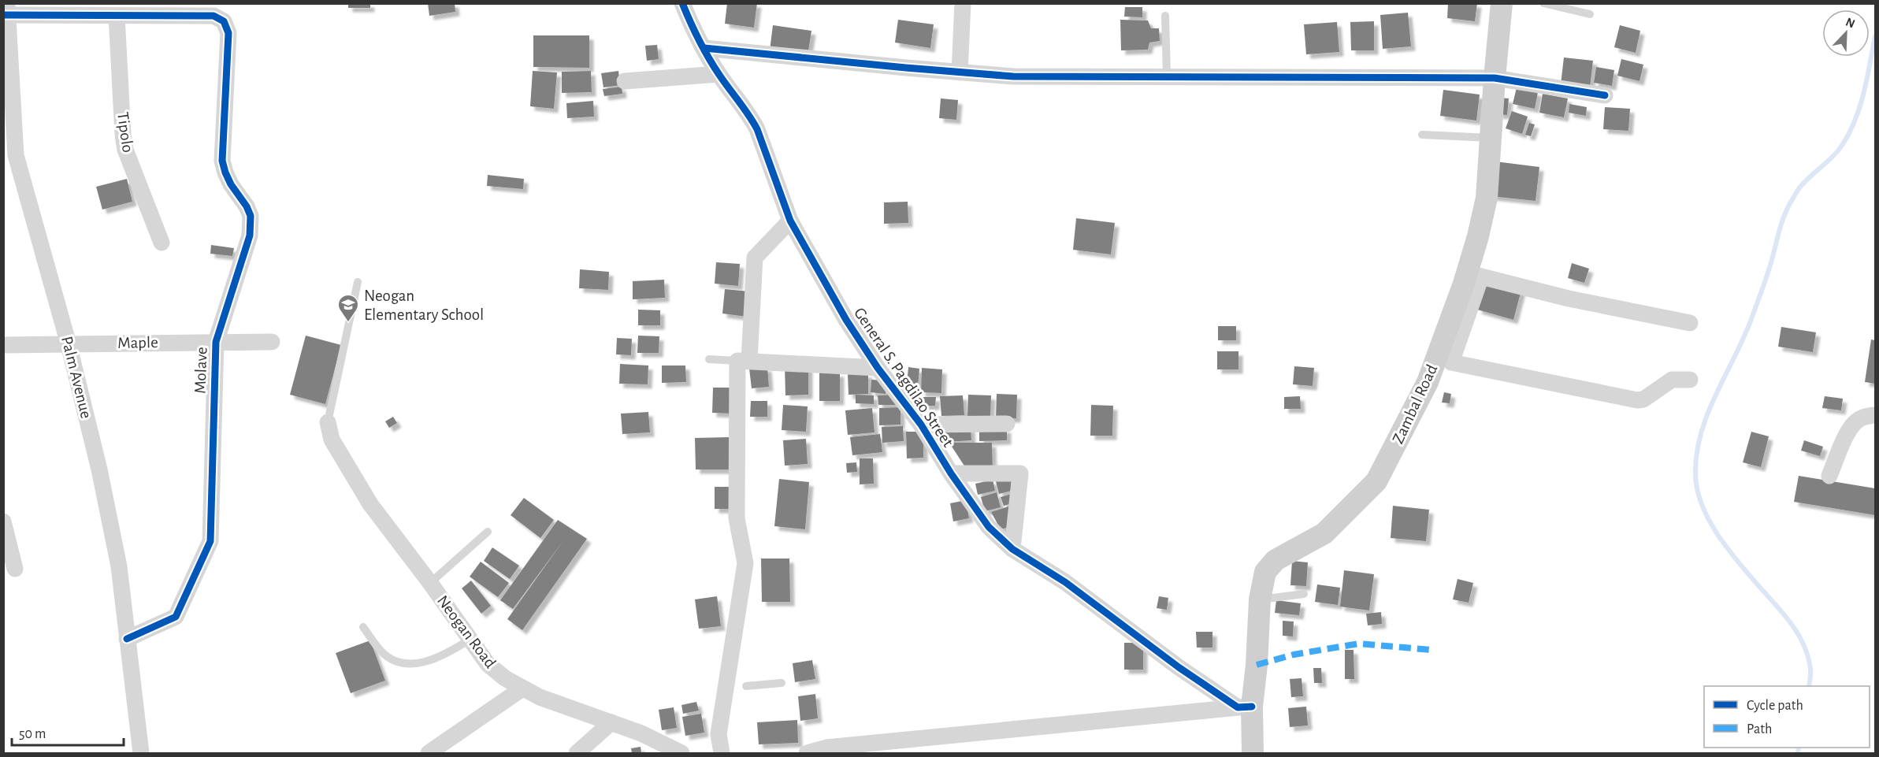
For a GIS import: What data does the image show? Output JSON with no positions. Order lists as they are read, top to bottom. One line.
{"streets":{"street":["Tipolo","Maple","Molave","Palm Avenue","General S. Pagdilao Street","Zambal Road","Neogan Road"]},"crossings":[["Tipolo","Molave"],["Maple","Molave"],["Maple","Palm Avenue"],["Molave","Palm Avenue"],["General S. Pagdilao Street","Zambal Road"]],"places":{"school or university":["Neogan Elementary School"]},"legend":["Cycle path","Path"],"scale_bar":"50 m","north":"top right"}
